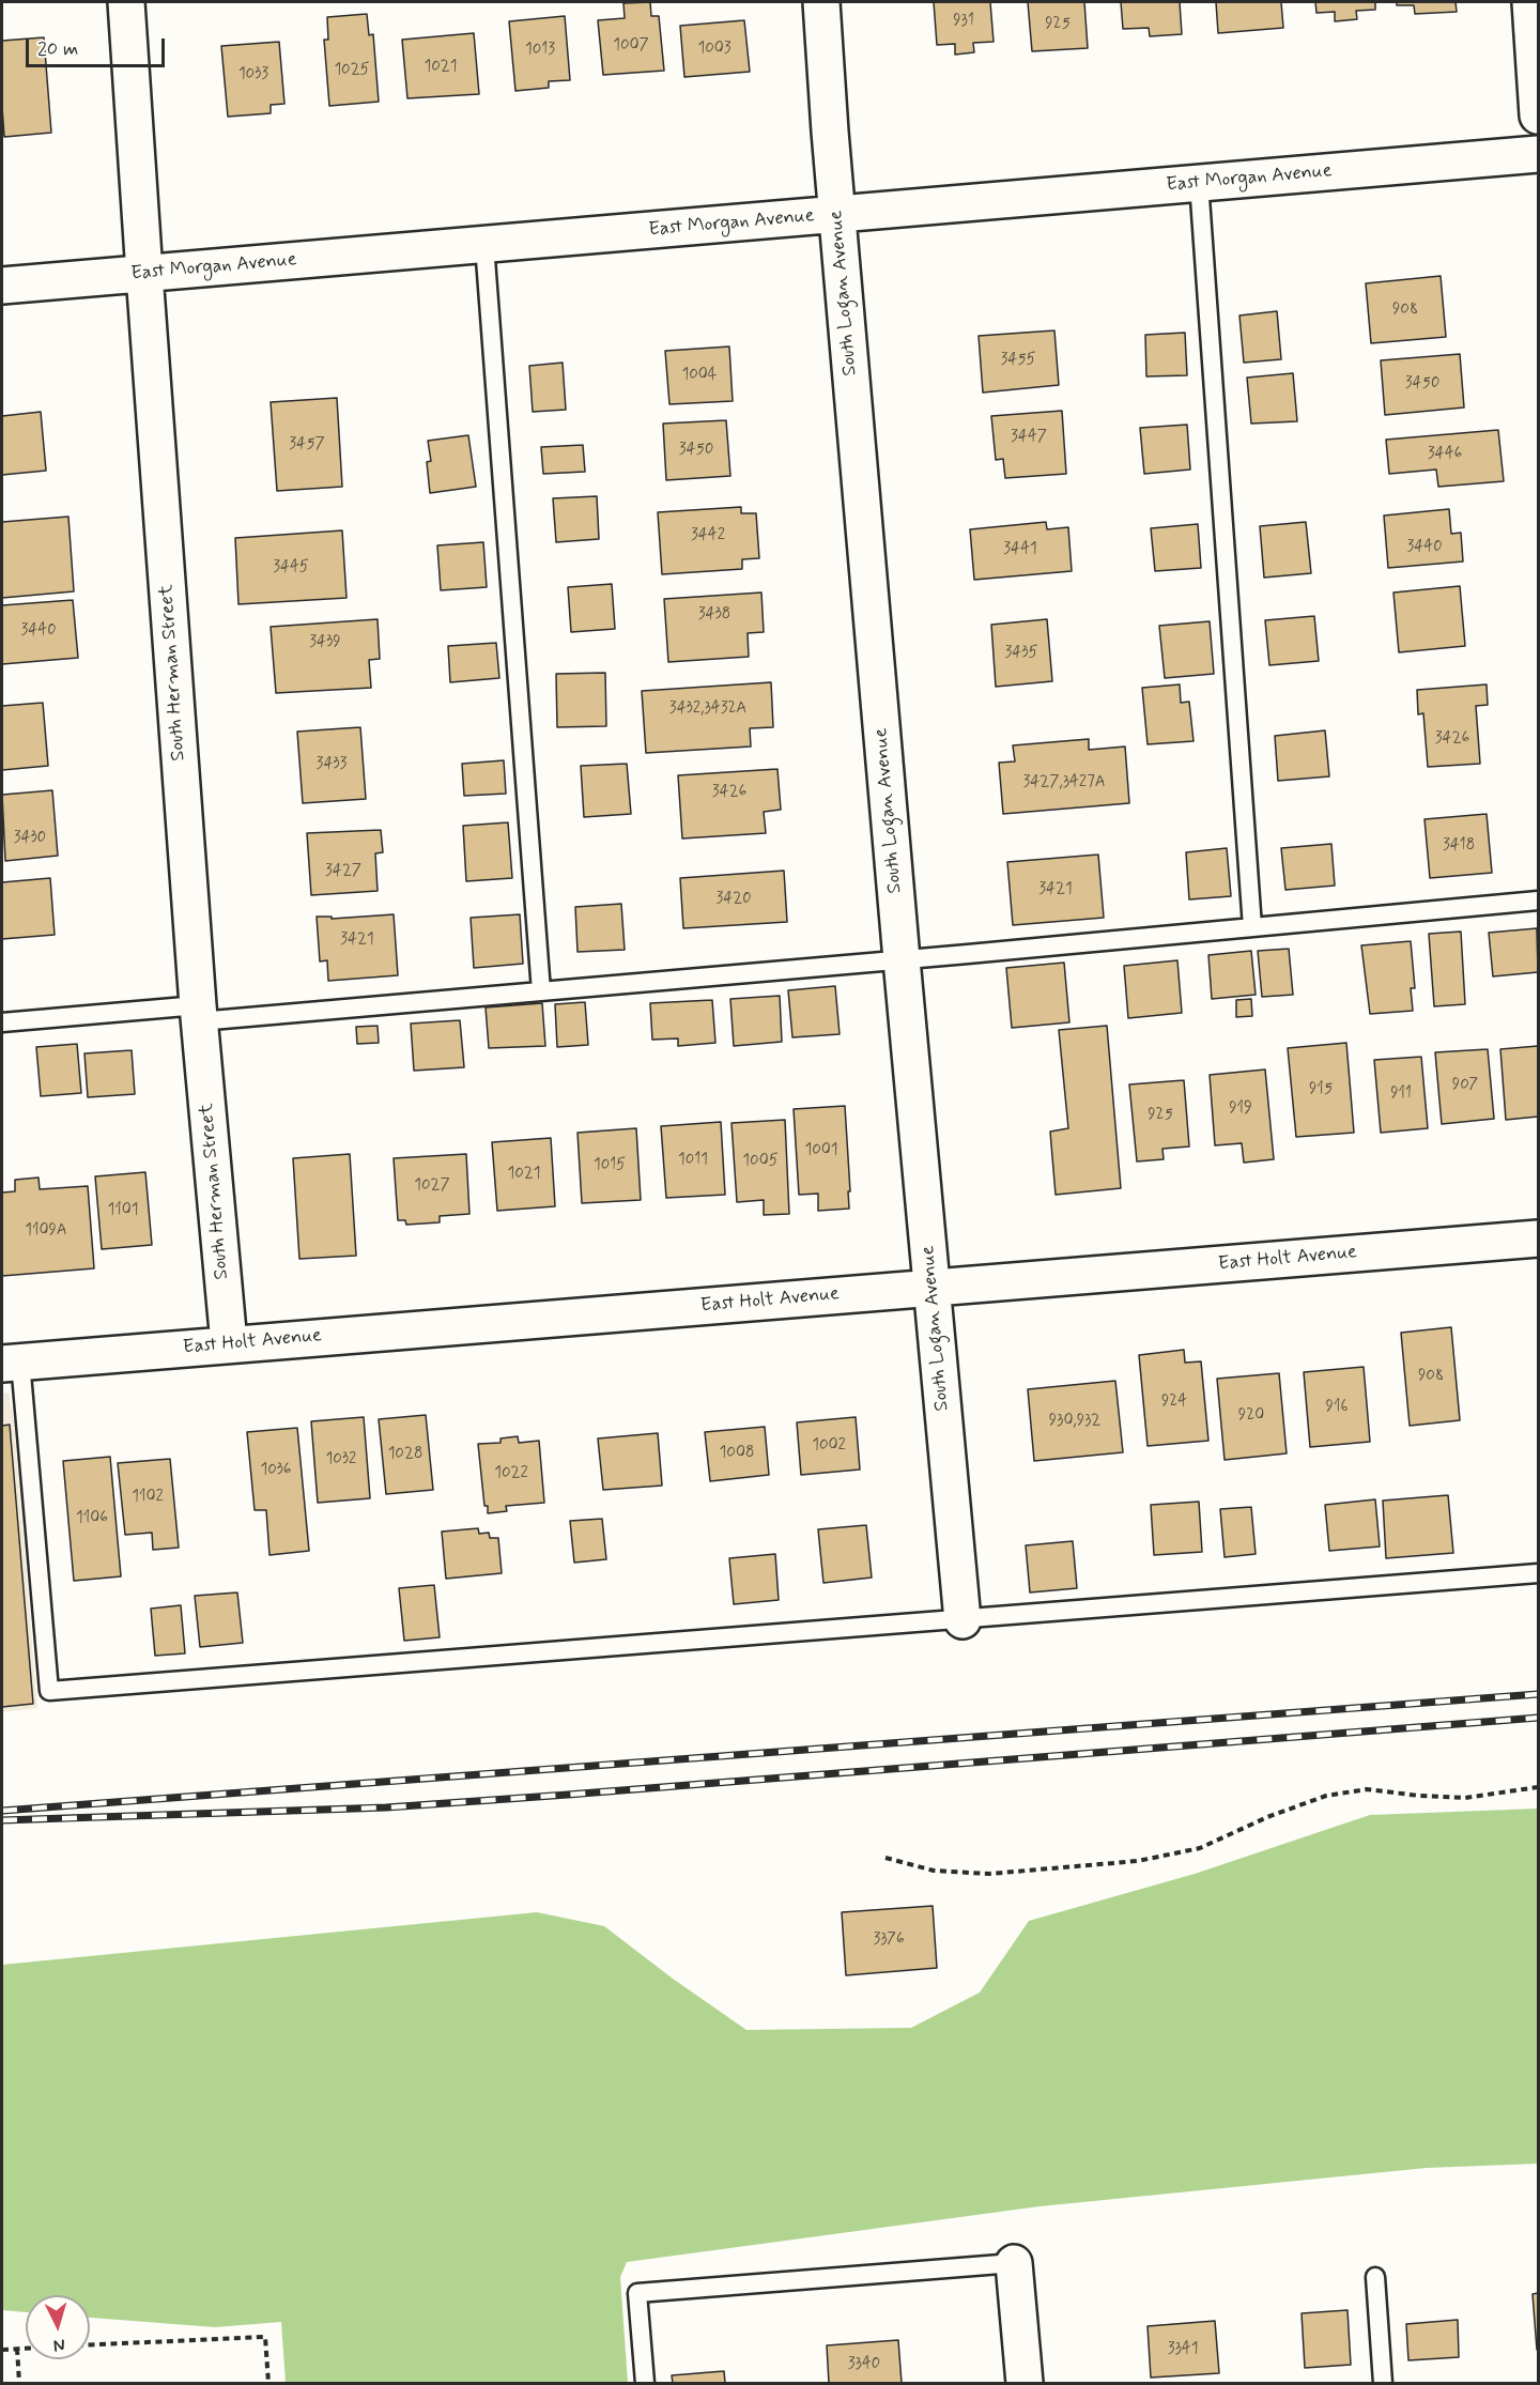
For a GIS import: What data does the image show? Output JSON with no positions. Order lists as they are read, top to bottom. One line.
{"streets":{"street":["East Morgan Avenue","South Logan Avenue","South Herman Street","East Holt Avenue"]},"crossings":[["East Morgan Avenue","South Logan Avenue"],["East Morgan Avenue","South Herman Street"],["South Logan Avenue","East Holt Avenue"],["South Herman Street","East Holt Avenue"]],"house_numbers":["931","925","1007","1003","1013","1021","1025","1033","908","3455","1004","3450","3447","3457","3450","3446","3442","3440","3441","3445","3438","3440","3439","3435","3432,3432A","3426","3433","3427,3427A","3426","3430","3418","3427","3421","3420","3421","907","915","911","919","925","1001","1011","1005","1015","1021","1027","1101","1109A","908","924","916","920","930,932","1002","1008","1028","1032","1036","1022","1102","1106","3376","3341","3340"],"scale_bar":"20 m","north":"bottom"}
